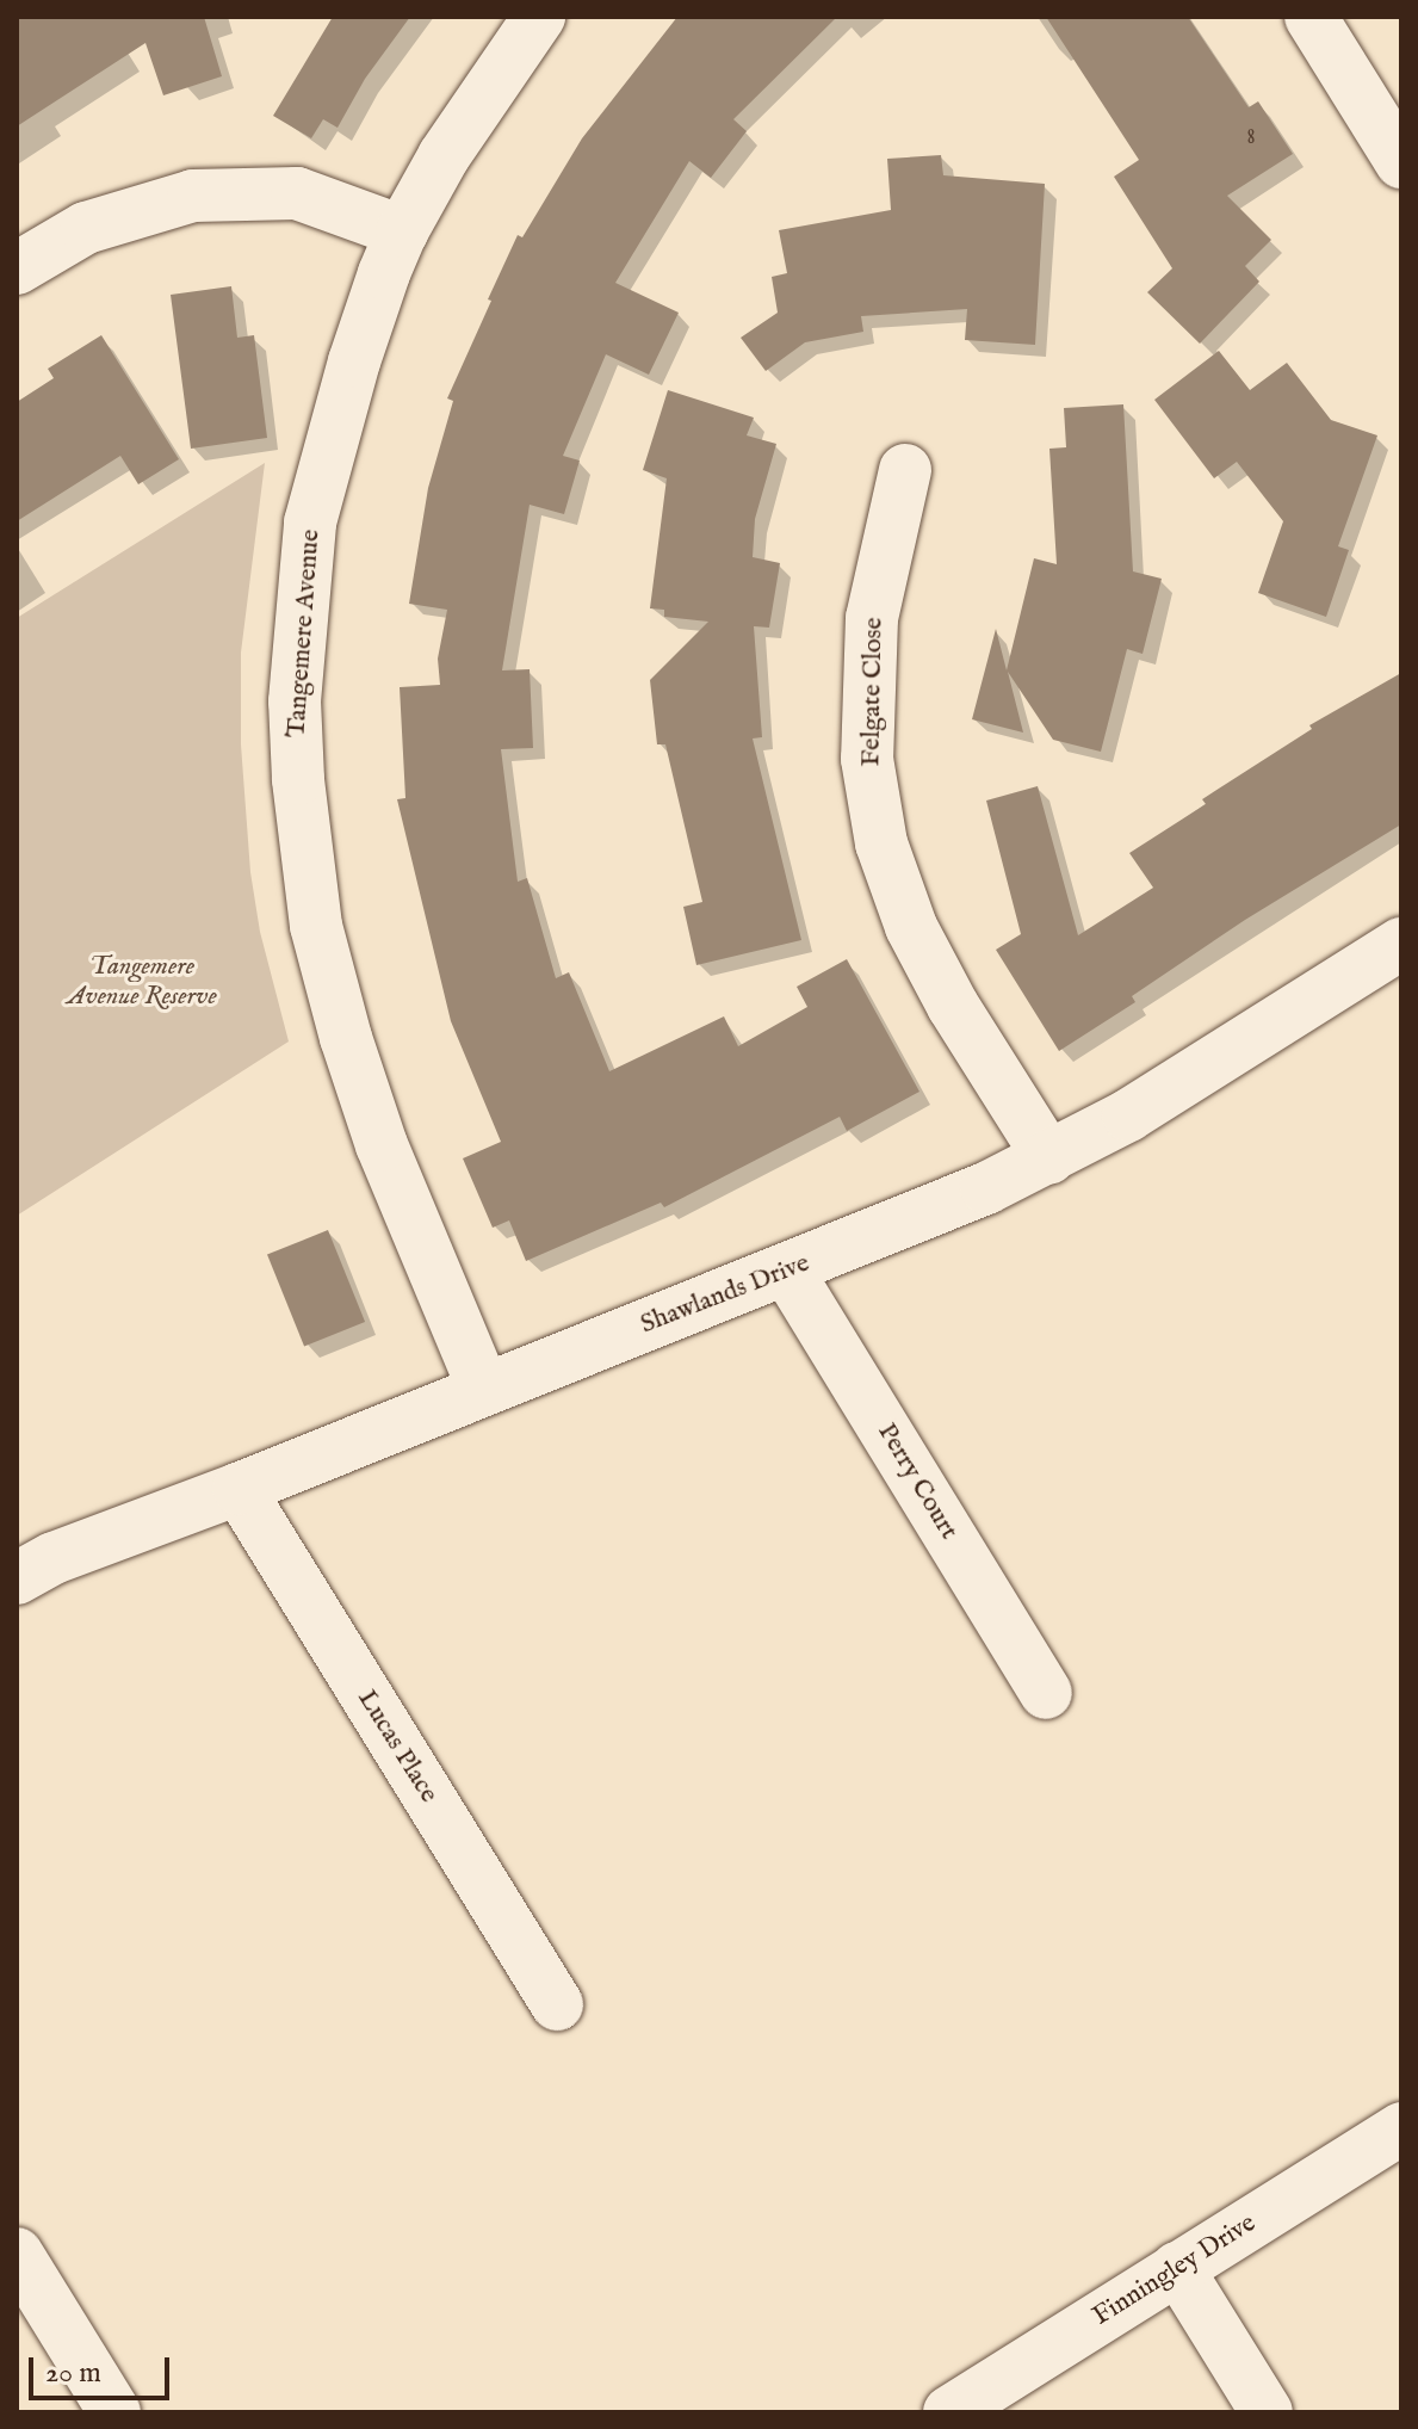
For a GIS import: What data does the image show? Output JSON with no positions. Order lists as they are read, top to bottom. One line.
{"streets":{"street":["Tangemere Avenue","Felgate Close","Shawlands Drive","Perry Court","Lucas Place","Finningley Drive"]},"crossings":[["Tangemere Avenue","Shawlands Drive"],["Felgate Close","Shawlands Drive"],["Shawlands Drive","Perry Court"],["Shawlands Drive","Lucas Place"]],"parks":["Tangemere Avenue Reserve"],"house_numbers":["8"],"scale_bar":"20 m"}
